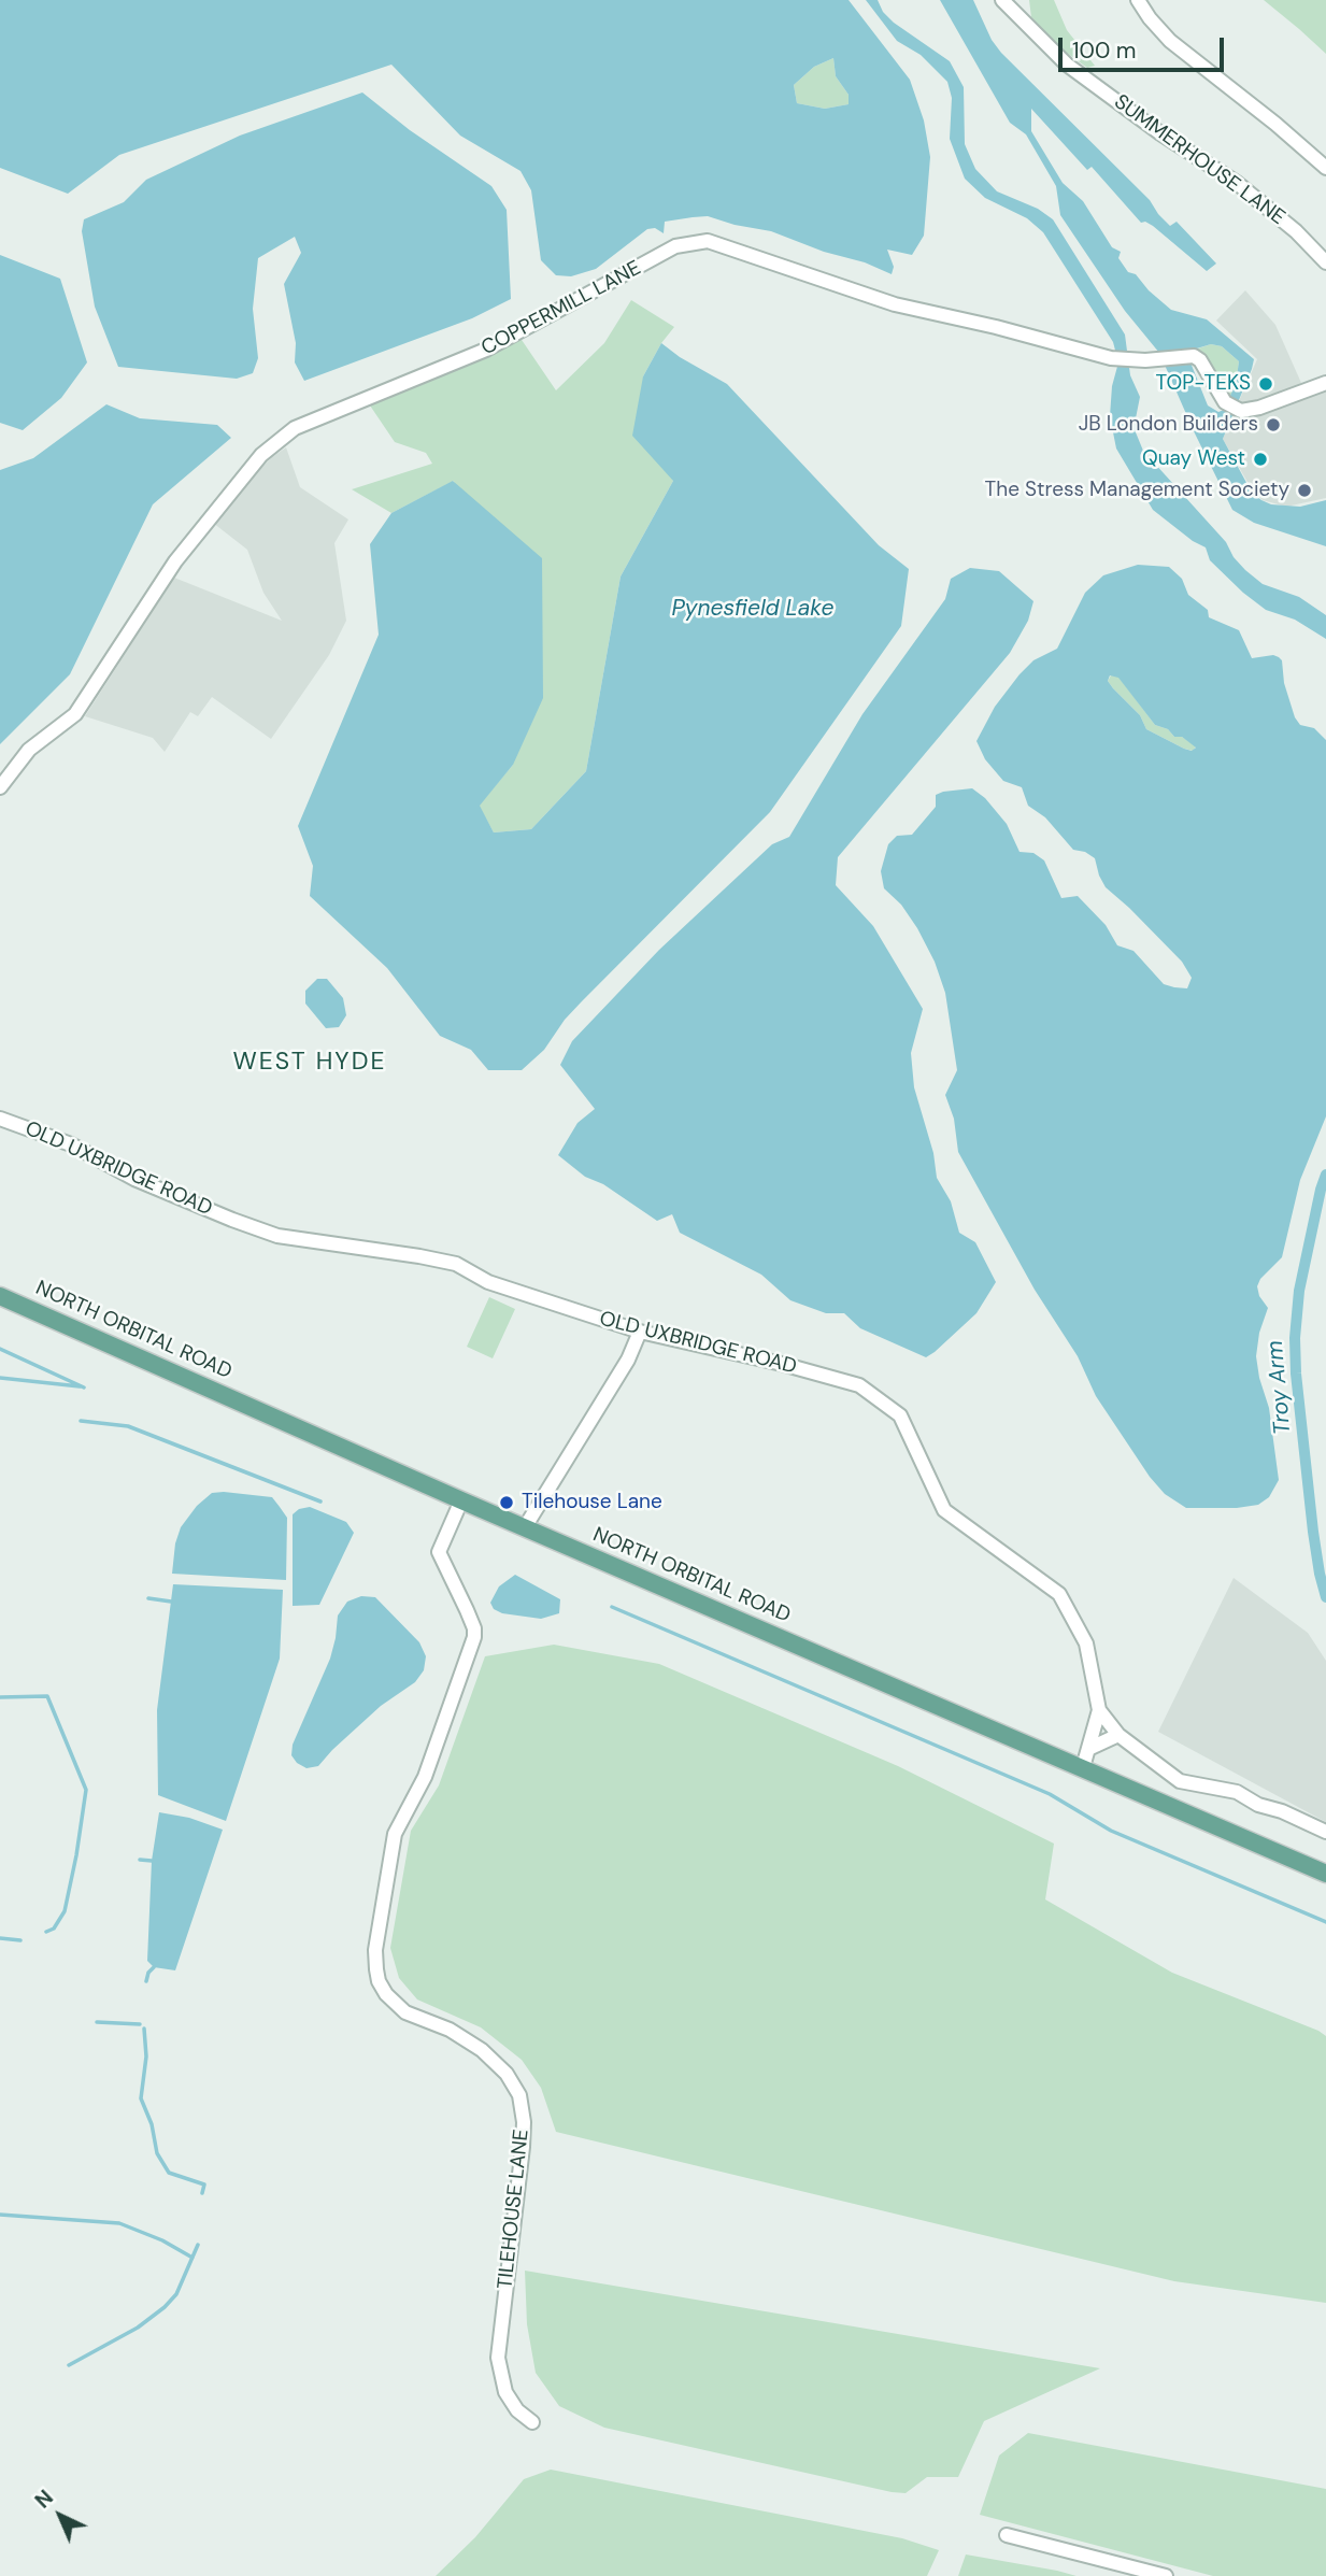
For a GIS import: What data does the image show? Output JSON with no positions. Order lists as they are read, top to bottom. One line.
{"streets":{"main road":["NORTH ORBITAL ROAD"],"street":["SUMMERHOUSE LANE","COPPERMILL LANE","OLD UXBRIDGE ROAD","TILEHOUSE LANE"]},"crossings":[["OLD UXBRIDGE ROAD","NORTH ORBITAL ROAD"],["NORTH ORBITAL ROAD","TILEHOUSE LANE"]],"districts":["WEST HYDE"],"water":["Pynesfield Lake","Troy Arm"],"places":["TOP-TEKS","JB London Builders","Quay West","The Stress Management Society","Tilehouse Lane"],"scale_bar":"100 m","north":"top left"}
